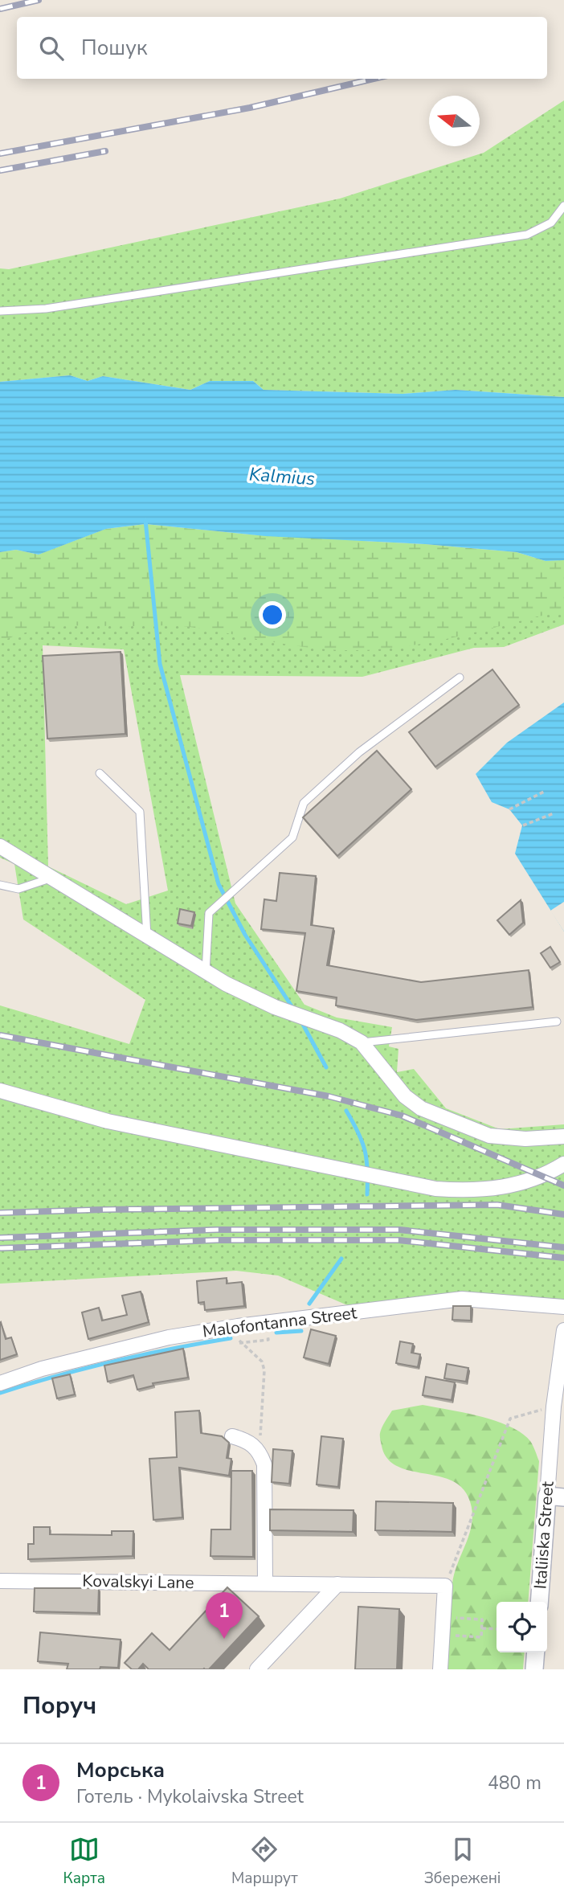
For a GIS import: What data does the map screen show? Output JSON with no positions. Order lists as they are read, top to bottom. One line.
{"streets":{"street":["Malofontanna Street","Italiiska Street","Kovalskyi Lane"]},"water":["Kalmius"],"north":"left","page":{"search":"Пошук","pins":"1","heading":"Поруч","list":[{"mark":"1","name":"Морська","note":"Готель · Mykolaivska Street","value":"480 m"}],"nav":["Карта","Маршрут","Збережені"]}}
